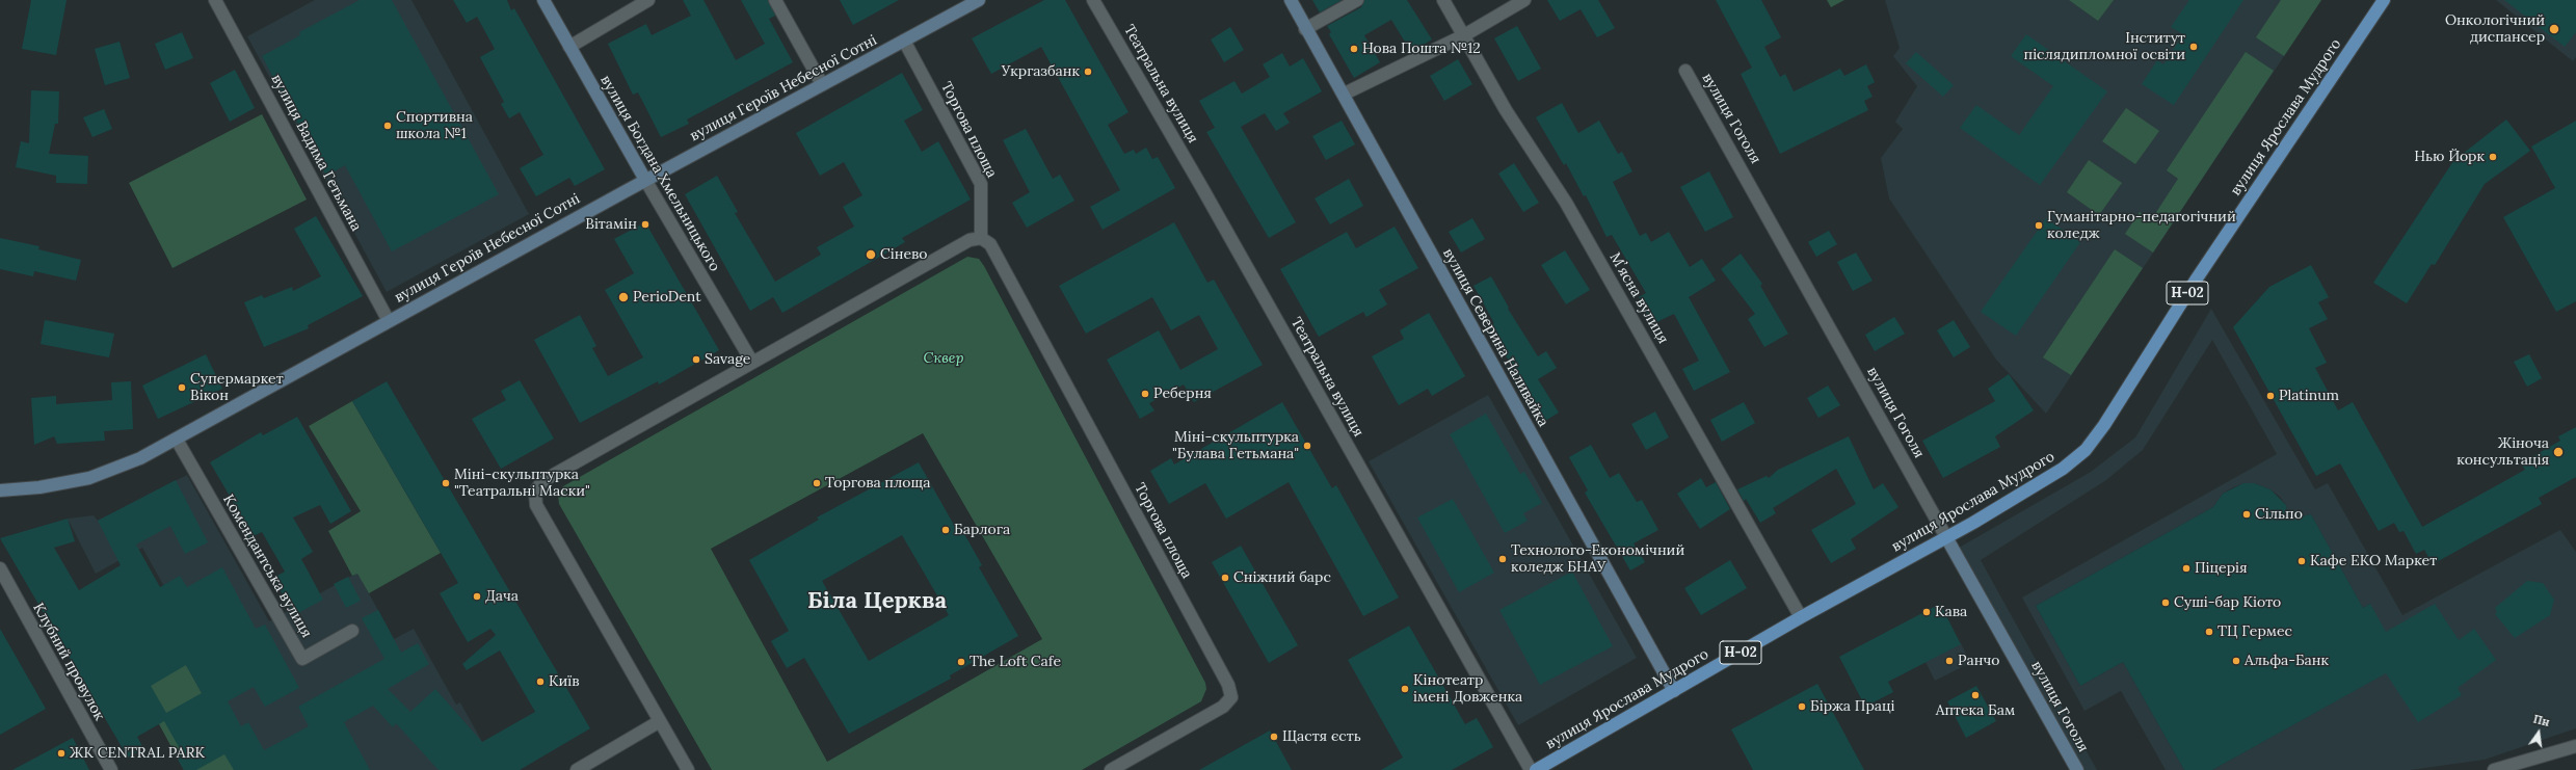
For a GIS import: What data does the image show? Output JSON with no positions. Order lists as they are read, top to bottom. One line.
{"streets":{"main road":["вулиця Ярослава Мудрого","Н-02"],"street":["Театральна вулиця","вулиця Героїв Небесної Сотні","вулиця Гоголя","Торгова площа","вулиця Вадима Гетьмана","вулиця Богдана Хмельницького","Мʼясна вулиця","вулиця Северина Наливайка","Комендантська вулиця","Клубний провулок"]},"crossings":[["вулиця Героїв Небесної Сотні","Торгова площа"],["вулиця Героїв Небесної Сотні","вулиця Вадима Гетьмана"],["вулиця Героїв Небесної Сотні","вулиця Богдана Хмельницького"],["вулиця Героїв Небесної Сотні","Комендантська вулиця"],["вулиця Ярослава Мудрого","вулиця Гоголя"],["вулиця Ярослава Мудрого","Мʼясна вулиця"],["вулиця Ярослава Мудрого","вулиця Северина Наливайка"]],"districts":["Біла Церква"],"parks":["Сквер"],"places":["Онкологічний диспансер","Інститут післядипломної освіти","Нова Пошта №12","Укргазбанк","Спортивна школа №1","Нью Йорк","Вітамін","Гуманітарно-педагогічний коледж","Сінево","PerioDent","Savage","Супермаркет Вікон","Реберня","Platinum","Міні-скульптурка \"Булава Гетьмана\"","Жіноча консультація","Міні-скульптурка \"Театральні Маски\"","Торгова площа","Сільпо","Барлога","Технолого-Економічний коледж БНАУ","Кафе ЕКО Маркет","Піцерія","Сніжний барс","Дача","Суші-бар Кіото","Кава","ТЦ Гермес","Ранчо","Альфа-Банк","The Loft Cafe","Київ","Кінотеатр імені Довженка","Аптека Бам","Біржа Праці","Щастя єсть","ЖК CENTRAL PARK"],"north":"top"}
